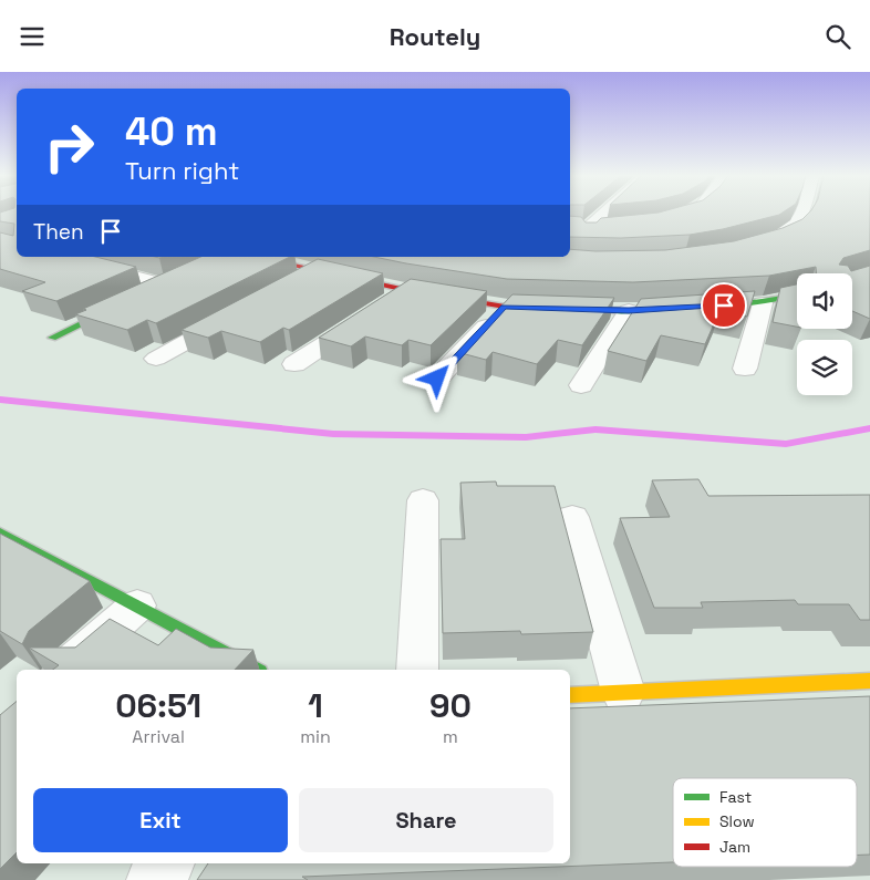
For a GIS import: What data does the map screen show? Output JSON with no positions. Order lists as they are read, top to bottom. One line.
{"legend":["Fast","Slow","Jam"],"page":{"header":"Routely","turn":["40 m","Turn right"],"then":"Then","eta":["06:51","Arrival","1","min","90","m"],"buttons":["Exit","Share"]}}
